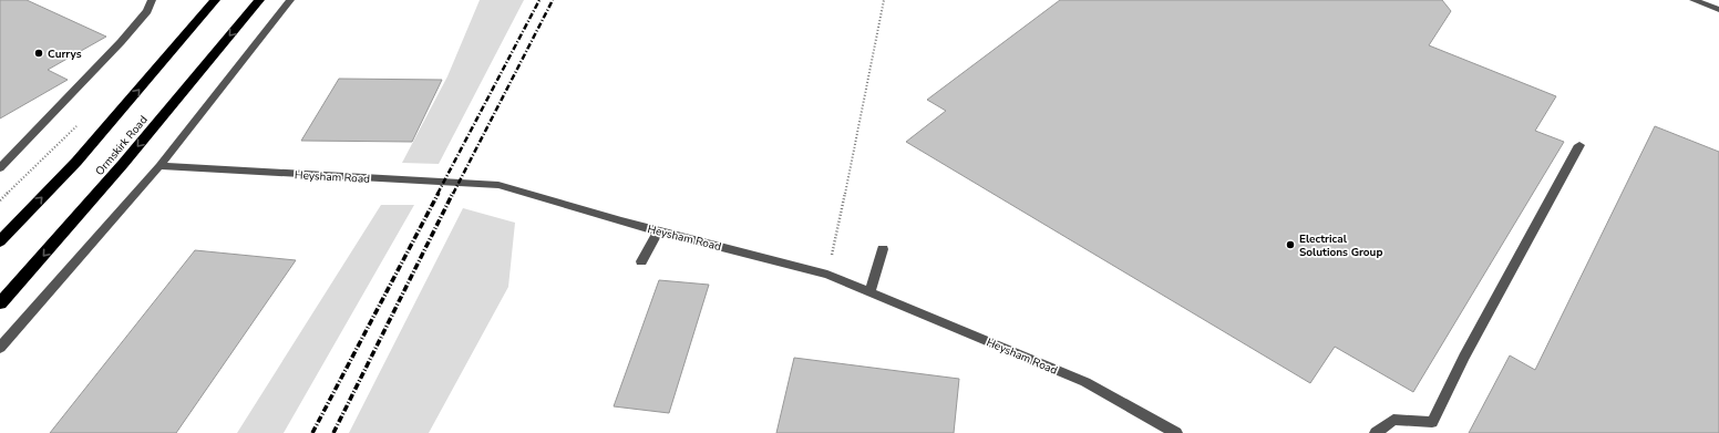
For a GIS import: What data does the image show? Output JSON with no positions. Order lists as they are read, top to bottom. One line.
{"streets":{"highway":["Ormskirk Road"],"street":["Heysham Road"]},"places":["Currys","Electrical Solutions Group"]}
